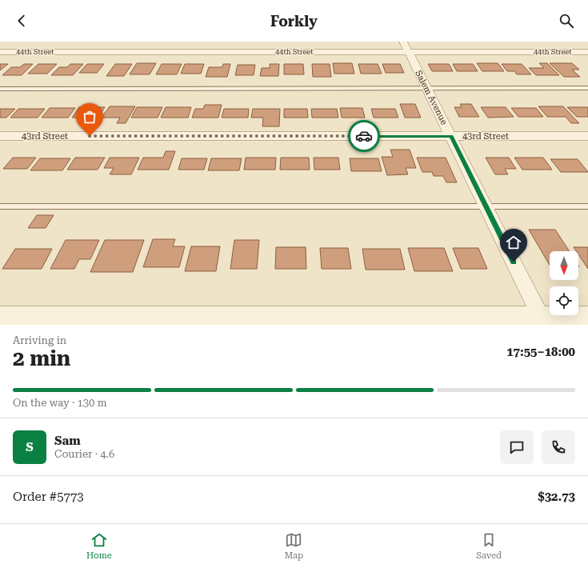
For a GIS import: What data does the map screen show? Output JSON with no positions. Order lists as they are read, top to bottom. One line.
{"streets":{"street":["44th Street","Salem Avenue","43rd Street"]},"crossings":[["44th Street","Salem Avenue"],["Salem Avenue","43rd Street"]],"north":"bottom","page":{"header":"Forkly","heading":["2 min","Arriving in","17:55–18:00"],"panel":["Sam","Courier · 4.6","Order #5773","$32.73"],"bar":"On the way · 130 m","round":"S","tabs":["Home","Map","Saved"]}}
